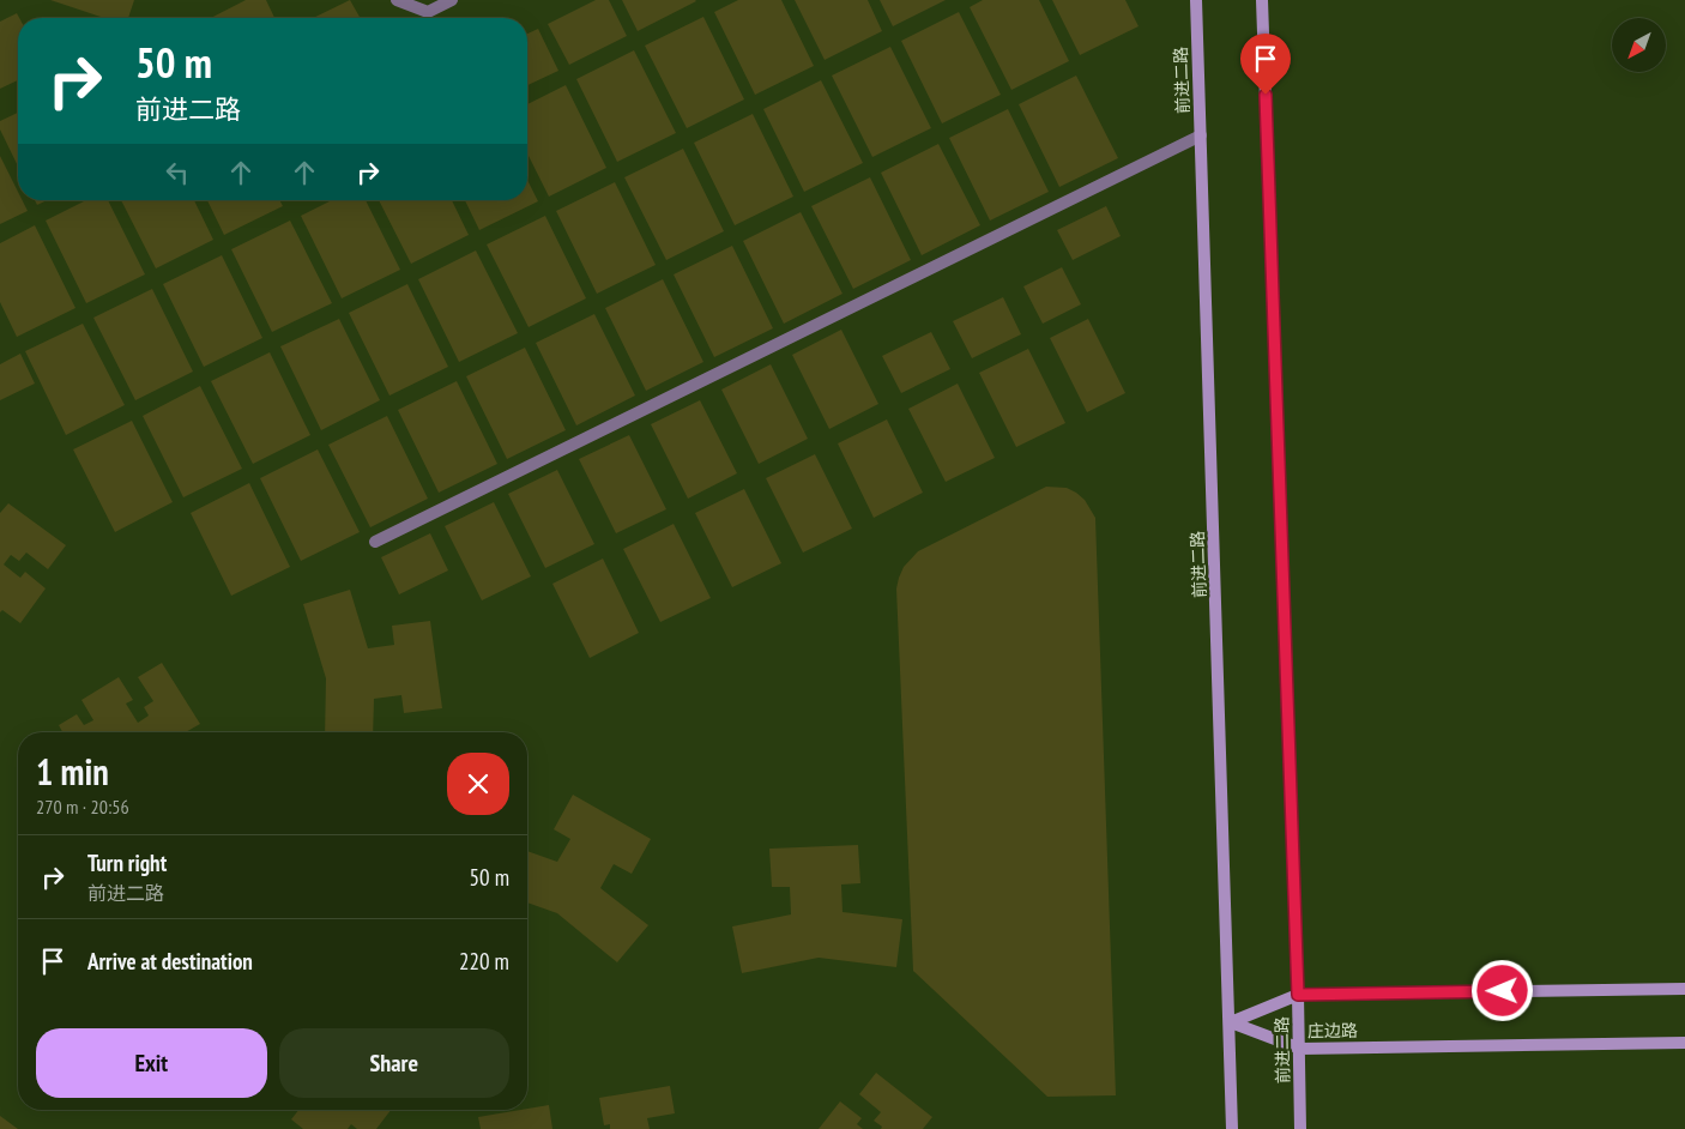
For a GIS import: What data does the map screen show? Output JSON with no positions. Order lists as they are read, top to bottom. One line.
{"streets":{"main road":["前进二路","庄边路"]},"crossings":[["前进二路","庄边路"]],"north":"bottom left","page":{"turn":["50 m","前进二路"],"heading":["1 min","270 m · 20:56"],"list":[{"name":"Turn right","note":"前进二路","value":"50 m"},{"name":"Arrive at destination","value":"220 m"}],"buttons":["Exit","Share"]}}
